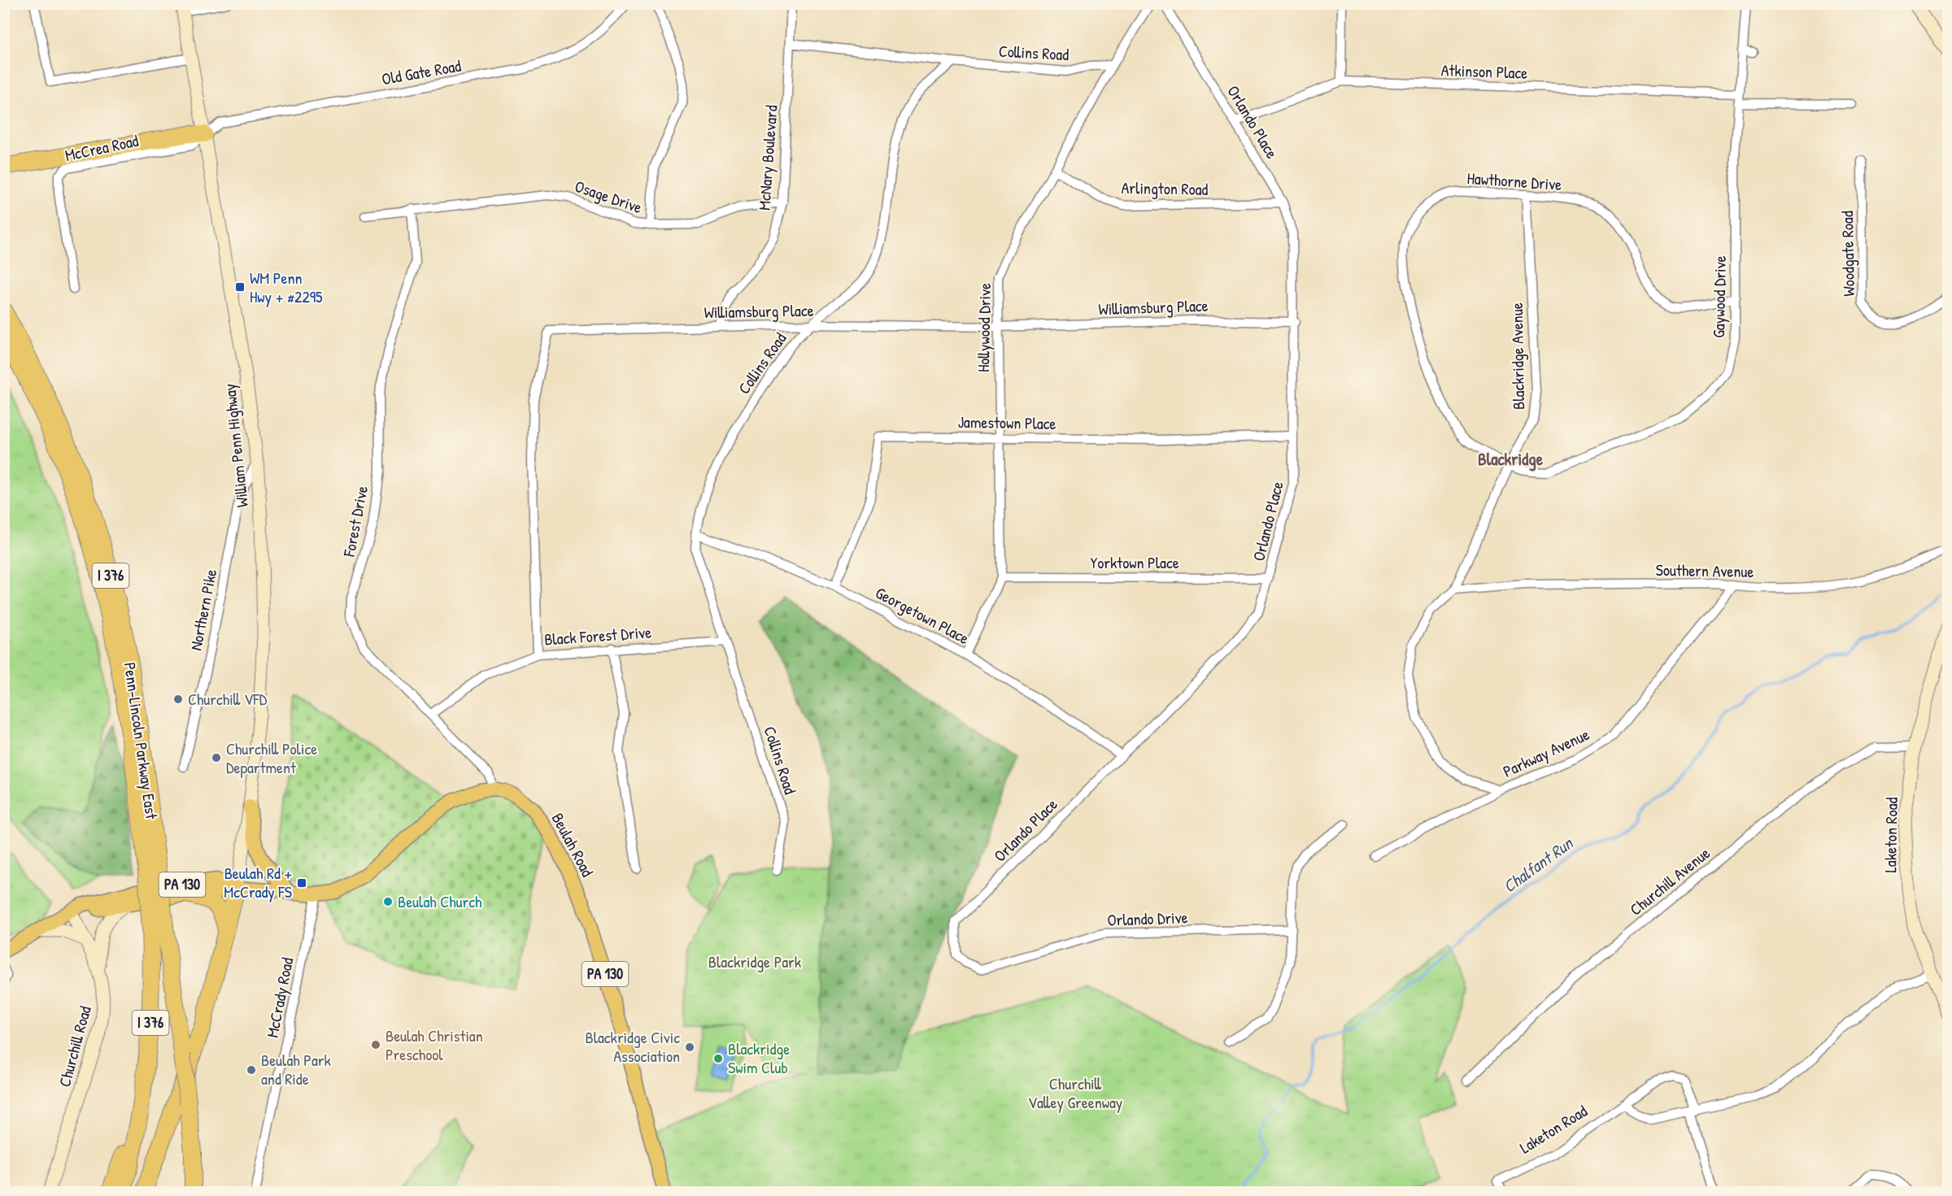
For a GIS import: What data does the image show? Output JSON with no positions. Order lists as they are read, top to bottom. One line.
{"streets":{"highway":["I 376","Penn-Lincoln Parkway East"],"main road":["Beulah Road","PA 130"],"street":["Collins Road","Atkinson Place","Old Gate Road","Orlando Place","McCrea Road","McNary Boulevard","Hawthorne Drive","Arlington Road","Osage Drive","Woodgate Road","Gaywood Drive","Williamsburg Place","Hollywood Drive","Blackridge Avenue","Jamestown Place","William Penn Highway","Forest Drive","Yorktown Place","Southern Avenue","Northern Pike","Georgetown Place","Black Forest Drive","Parkway Avenue","Laketon Road","Churchill Avenue","Orlando Drive","McCrady Road","Churchill Road"]},"crossings":[["Collins Road","Williamsburg Place"],["Collins Road","Hollywood Drive"],["Collins Road","Georgetown Place"],["Collins Road","Black Forest Drive"],["Atkinson Place","Orlando Place"],["Atkinson Place","Gaywood Drive"],["Old Gate Road","McCrea Road"],["Old Gate Road","William Penn Highway"],["Orlando Place","Arlington Road"],["Orlando Place","Williamsburg Place"],["Orlando Place","Jamestown Place"],["Orlando Place","Yorktown Place"],["Orlando Place","Georgetown Place"],["Orlando Place","Orlando Drive"],["McCrea Road","William Penn Highway"],["McNary Boulevard","Osage Drive"],["McNary Boulevard","Williamsburg Place"],["Hawthorne Drive","Gaywood Drive"],["Hawthorne Drive","Blackridge Avenue"],["Arlington Road","Hollywood Drive"],["Osage Drive","Forest Drive"],["Gaywood Drive","Blackridge Avenue"],["Williamsburg Place","Hollywood Drive"],["Williamsburg Place","Black Forest Drive"],["Hollywood Drive","Jamestown Place"],["Hollywood Drive","Yorktown Place"],["Hollywood Drive","Georgetown Place"],["Blackridge Avenue","Southern Avenue"],["Blackridge Avenue","Parkway Avenue"],["Jamestown Place","Georgetown Place"],["William Penn Highway","Northern Pike"],["William Penn Highway","Beulah Road"],["Forest Drive","Black Forest Drive"],["Forest Drive","Beulah Road"],["Southern Avenue","Parkway Avenue"],["Laketon Road","Churchill Avenue"],["Beulah Road","McCrady Road"],["Beulah Road","Churchill Road"]],"districts":["Blackridge"],"water":["Chalfant Run"],"parks":["Blackridge Park","Churchill Valley Greenway"],"places":{"transit":["WM Penn Hwy + #2295","Beulah Rd + McCrady FS"],"other":["Churchill VFD","Churchill Police Department","Beulah Church","Beulah Christian Preschool","Blackridge Civic Association","Blackridge Swim Club","Beulah Park and Ride"]}}
